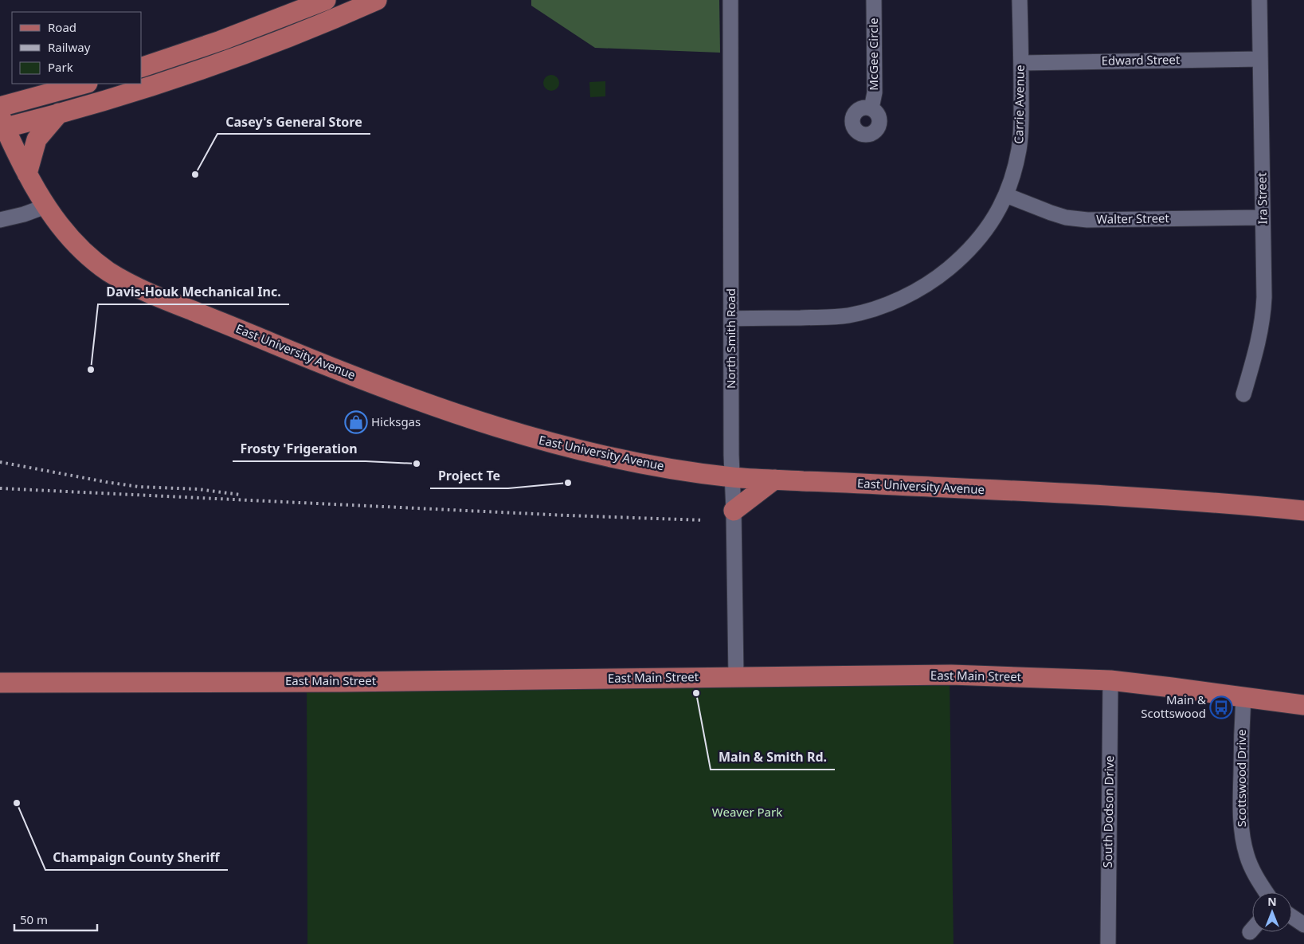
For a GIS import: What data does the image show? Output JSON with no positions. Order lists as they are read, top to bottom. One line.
{"streets":{"main road":["East University Avenue","East Main Street"],"street":["McGee Circle","Edward Street","Carrie Avenue","Ira Street","Walter Street","North Smith Road","Scottswood Drive","South Dodson Drive"]},"crossings":[["Edward Street","Carrie Avenue"],["Edward Street","Ira Street"],["Carrie Avenue","Walter Street"],["Carrie Avenue","North Smith Road"],["Ira Street","Walter Street"],["North Smith Road","East University Avenue"],["North Smith Road","East Main Street"],["East Main Street","Scottswood Drive"],["East Main Street","South Dodson Drive"]],"parks":["Weaver Park"],"places":{"other":["Casey's General Store","Davis-Houk Mechanical Inc.","Frosty 'Frigeration","Project Te","Main & Smith Rd.","Champaign County Sheriff"],"shop":["Hicksgas"],"bus stop":["Main & Scottswood"]},"legend":["Road","Railway","Park"],"scale_bar":"50 m","north":"top"}
